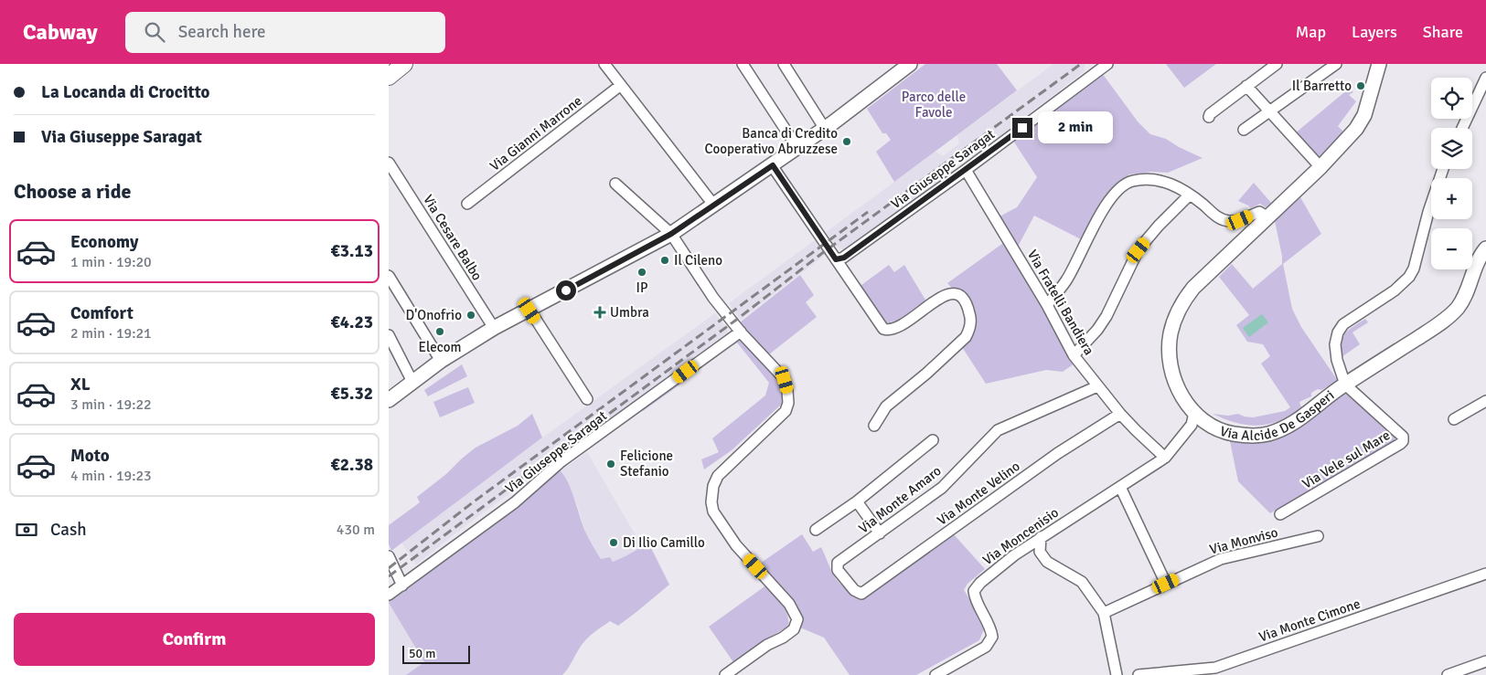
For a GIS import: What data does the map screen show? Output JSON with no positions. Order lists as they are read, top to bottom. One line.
{"streets":{"street":["Via Gianni Marrone","Via Giuseppe Saragat","Via Cesare Balbo","Via Fratelli Bandiera","Via Alcide De Gasperi","Via Vele sul Mare","Via Monte Velino","Via Monte Amaro","Via Moncenisio","Via Monviso","Via Monte Cimone"]},"crossings":[["Via Giuseppe Saragat","Via Fratelli Bandiera"],["Via Fratelli Bandiera","Via Monte Velino"],["Via Fratelli Bandiera","Via Monte Amaro"],["Via Fratelli Bandiera","Via Moncenisio"],["Via Alcide De Gasperi","Via Vele sul Mare"],["Via Alcide De Gasperi","Via Moncenisio"],["Via Monte Velino","Via Monte Amaro"]],"parks":["Parco delle Favole"],"places":{"other":["Il Barretto","Banca di Credito Cooperativo Abruzzese","Il Cileno","IP","D'Onofrio","Elecom","Felicione Stefanio","Di Ilio Camillo"],"health":["Umbra"]},"scale_bar":"50 m","page":{"header":"Cabway","search":"Search here","nav":["Map","Layers","Share"],"banner":["La Locanda di Crocitto","Via Giuseppe Saragat"],"map_buttons":["+","−"],"bubble":"2 min","heading":"Choose a ride","list":[{"name":"Economy","note":"1 min · 19:20","value":"€3.13"},{"name":"Comfort","note":"2 min · 19:21","value":"€4.23"},{"name":"XL","note":"3 min · 19:22","value":"€5.32"},{"name":"Moto","note":"4 min · 19:23","value":"€2.38"}],"pay":["Cash","430 m"],"buttons":"Confirm","scale":"50 m"}}
